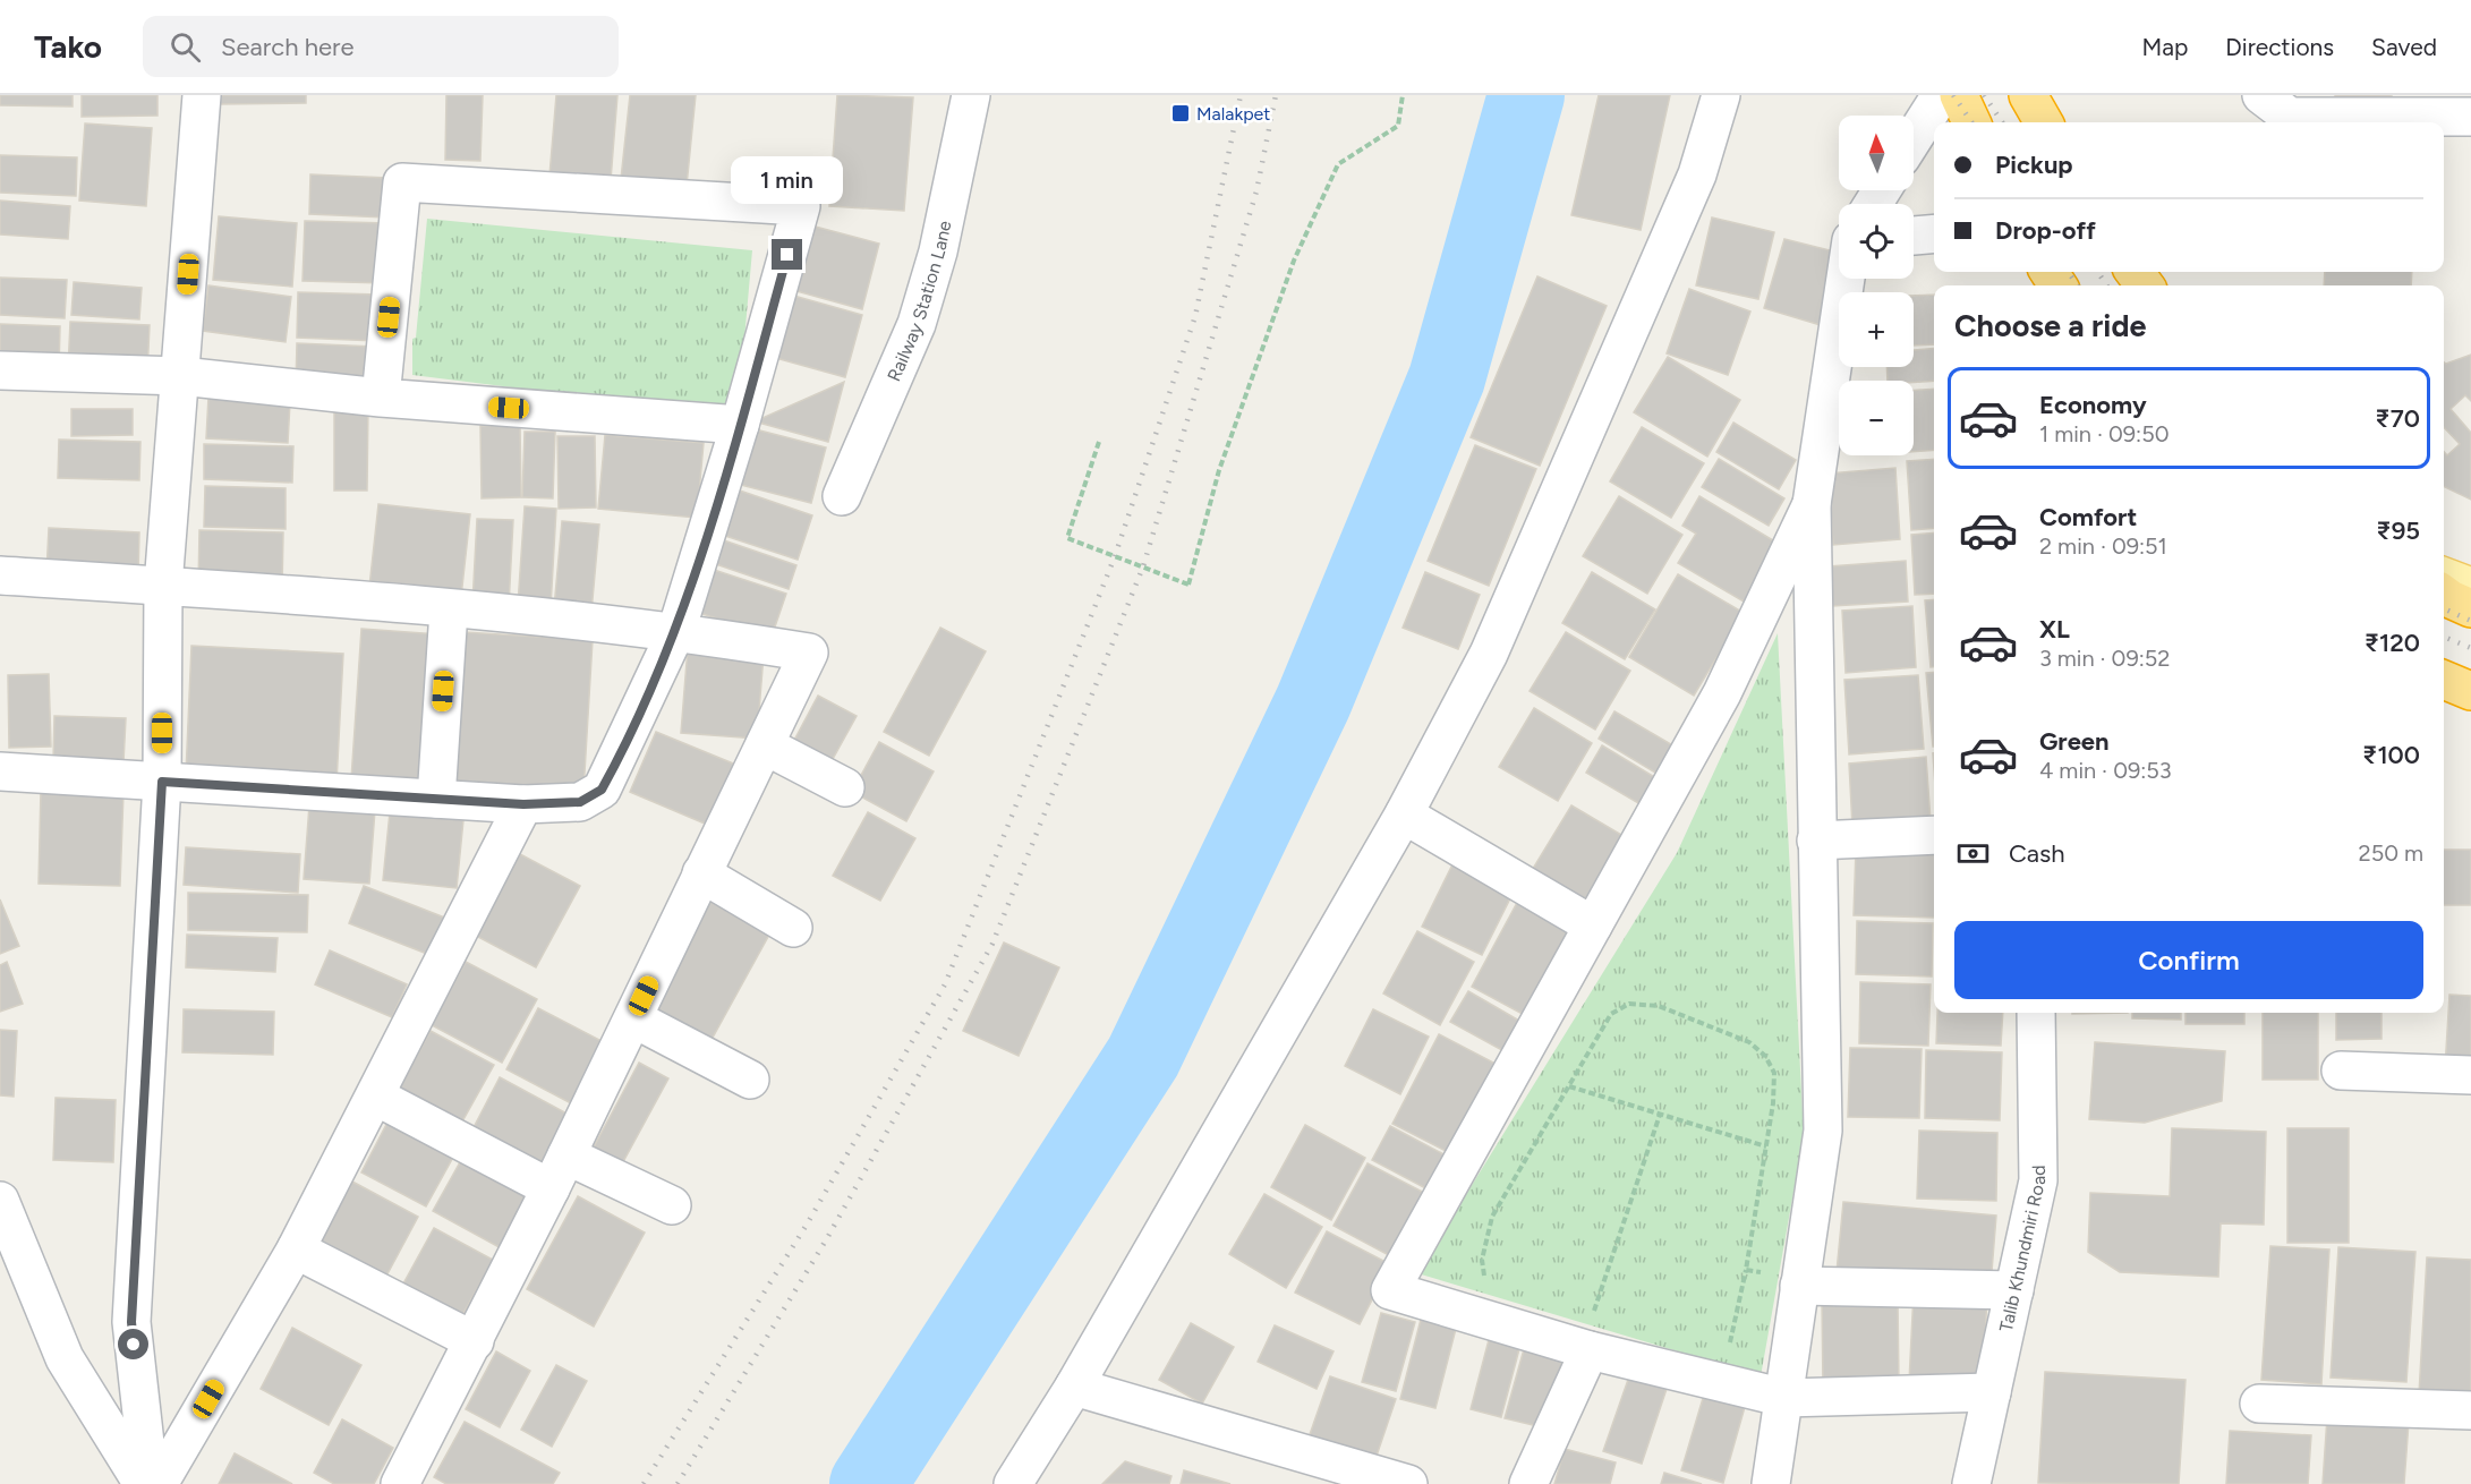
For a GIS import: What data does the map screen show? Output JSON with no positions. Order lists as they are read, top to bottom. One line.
{"streets":{"street":["Railway Station Lane","Talib Khundmiri Road"]},"places":{"transit":["Malakpet"]},"north":"top","page":{"header":"Tako","search":"Search here","nav":["Map","Directions","Saved"],"map_buttons":["+","−"],"banner":["Pickup","Drop-off"],"bubble":"1 min","heading":"Choose a ride","list":[{"name":"Economy","note":"1 min · 09:50","value":"₹70"},{"name":"Comfort","note":"2 min · 09:51","value":"₹95"},{"name":"XL","note":"3 min · 09:52","value":"₹120"},{"name":"Green","note":"4 min · 09:53","value":"₹100"}],"pay":["Cash","250 m"],"buttons":"Confirm"}}
